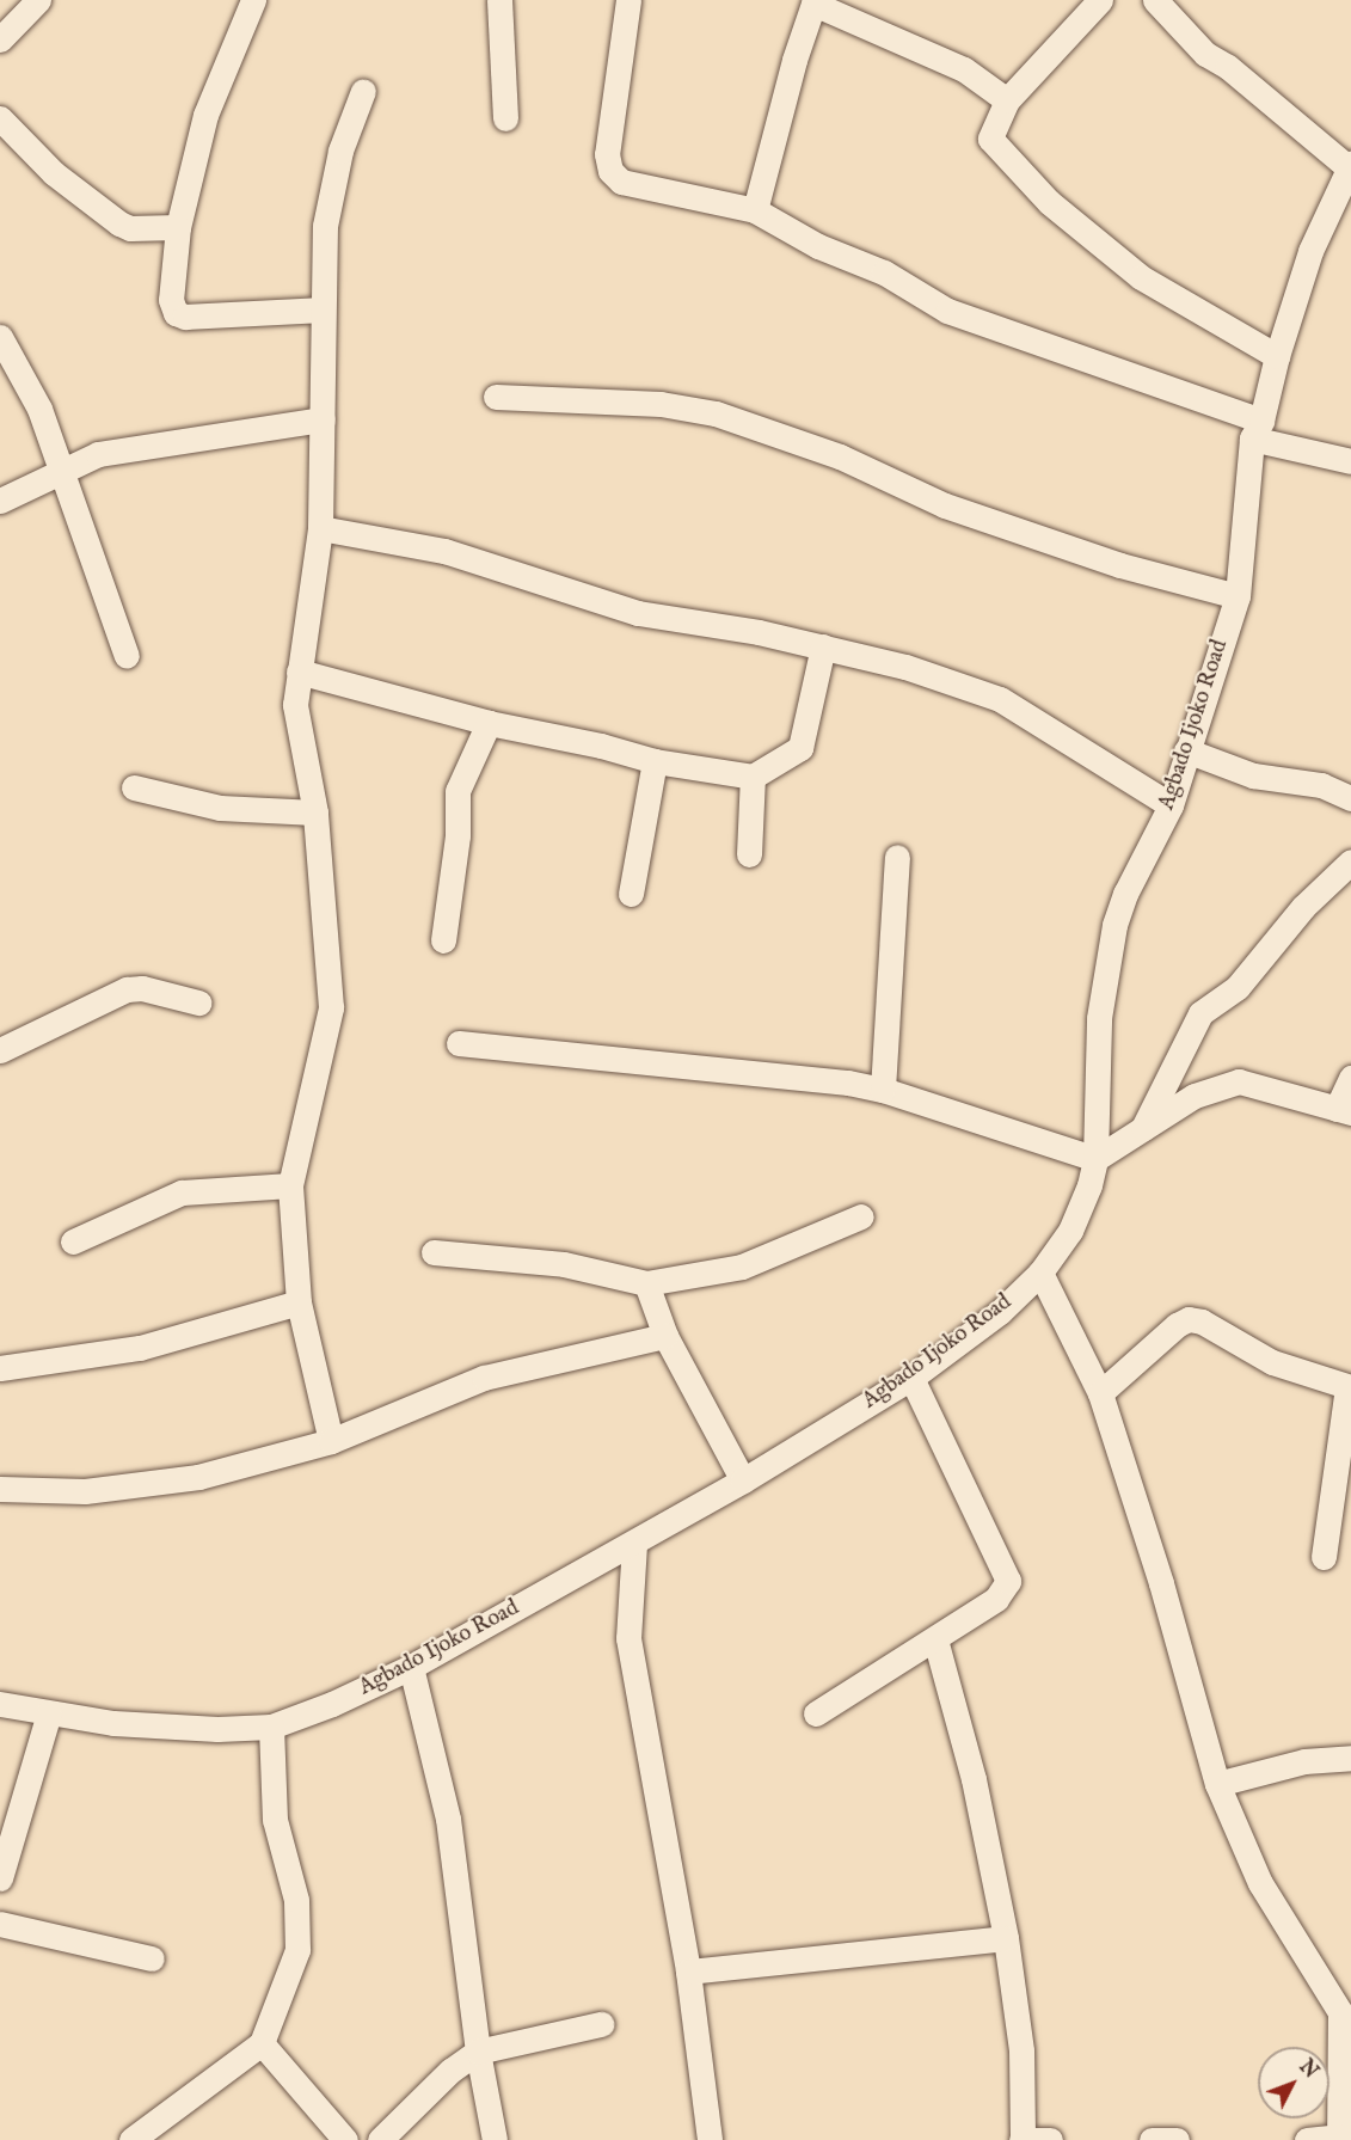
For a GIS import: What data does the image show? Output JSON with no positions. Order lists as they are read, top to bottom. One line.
{"streets":{"street":["Agbado Ijoko Road"]},"north":"top right"}
